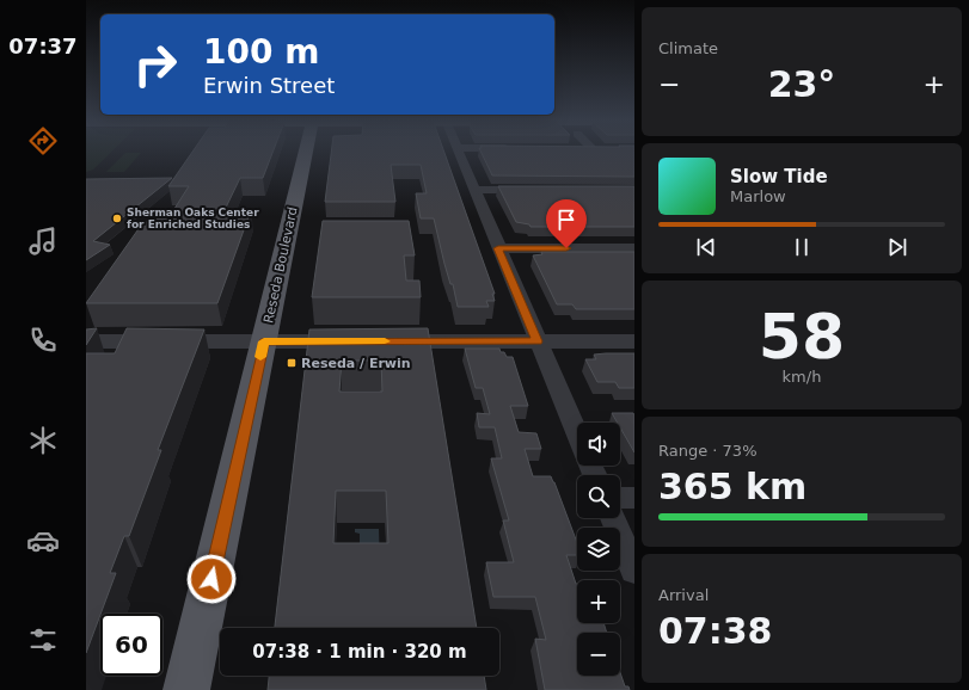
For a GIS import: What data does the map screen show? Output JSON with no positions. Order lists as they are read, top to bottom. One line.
{"streets":{"main road":["Reseda Boulevard"]},"places":{"other":["Sherman Oaks Center for Enriched Studies"],"transit":["Reseda / Erwin"]},"page":{"tabs":"07:37","tile":["Climate",["58","km/h"],["Range · 73%","365 km"],["Arrival","07:38"]],"turn":["100 m","Erwin Street"],"heat":["−","23°","+"],"song":["Slow Tide","Marlow"],"map_buttons":["+","−"],"limit":"60","trip":"07:38 · 1 min · 320 m"}}
